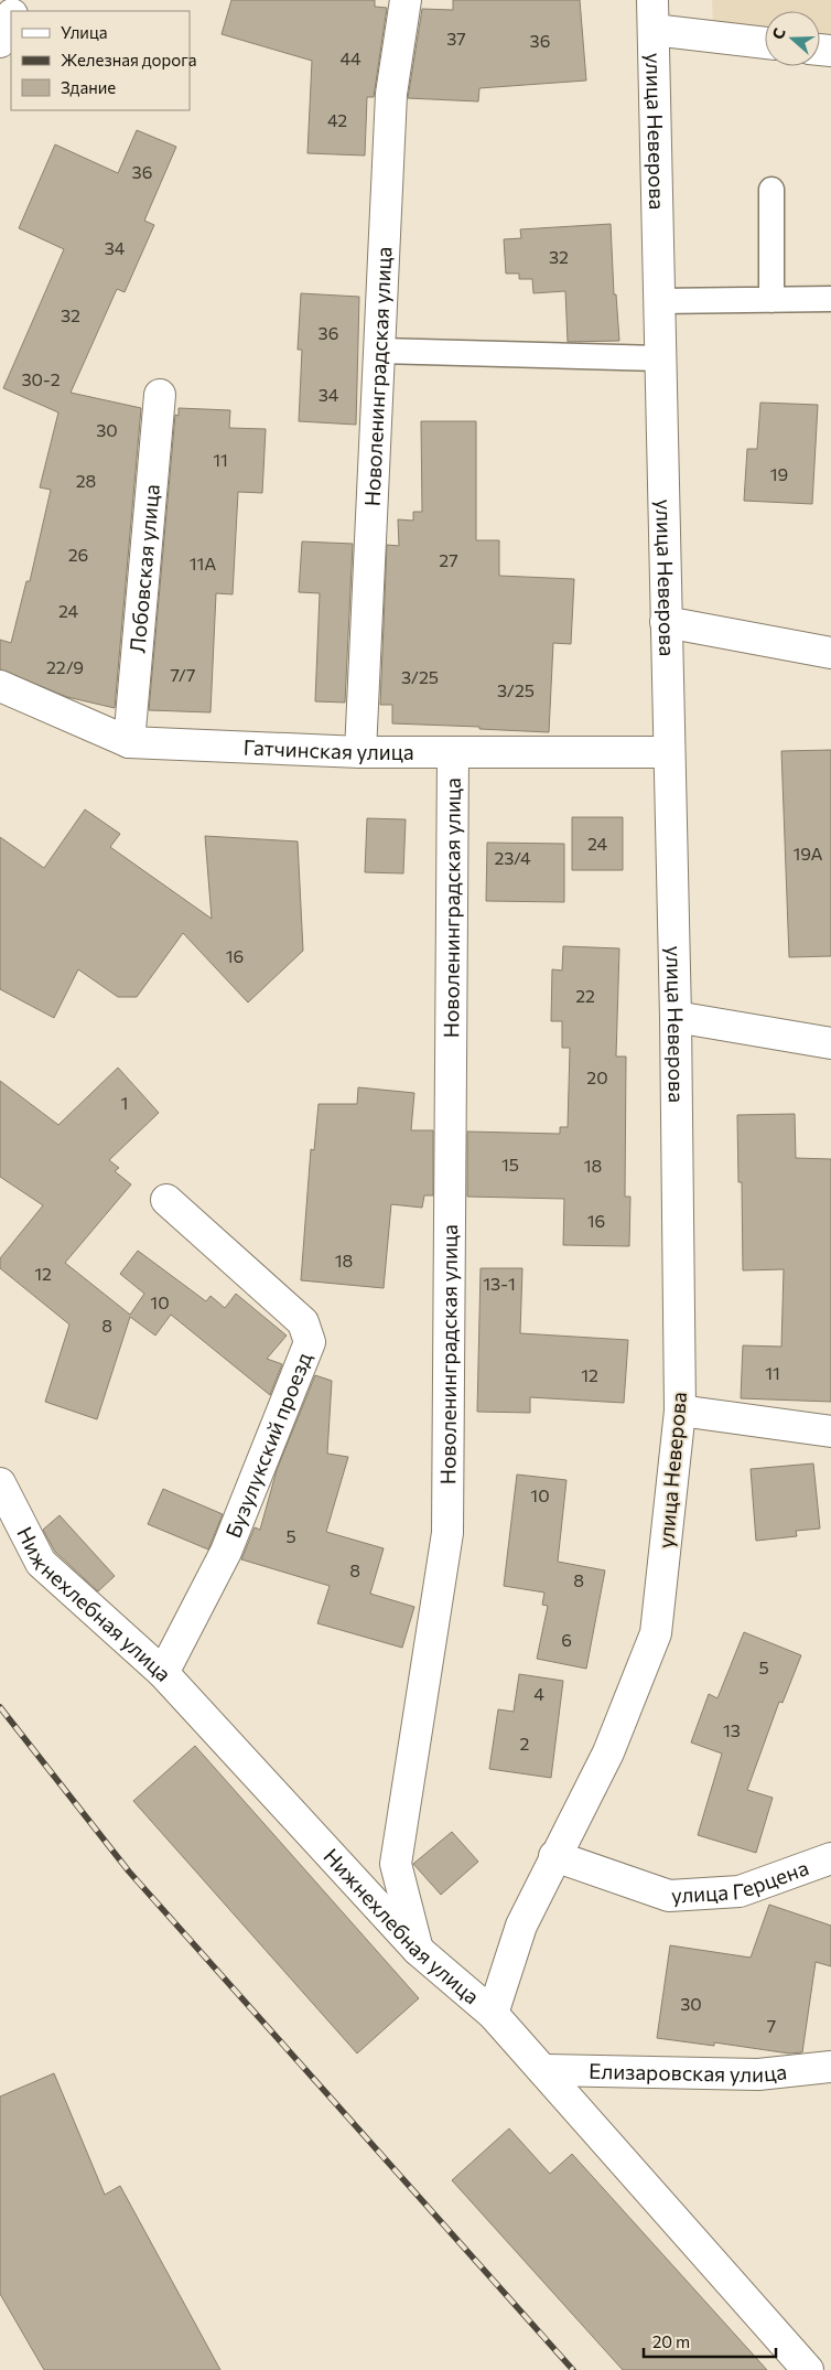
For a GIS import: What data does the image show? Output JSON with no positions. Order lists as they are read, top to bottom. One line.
{"streets":{"street":["улица Неверова","Новоленинградская улица","Лобовская улица","Гатчинская улица","Бузулукский проезд","Нижнехлебная улица","улица Герцена","Елизаровская улица"]},"crossings":[["улица Неверова","Гатчинская улица"],["улица Неверова","Нижнехлебная улица"],["улица Неверова","улица Герцена"],["Новоленинградская улица","Гатчинская улица"],["Новоленинградская улица","Нижнехлебная улица"],["Лобовская улица","Гатчинская улица"],["Бузулукский проезд","Нижнехлебная улица"],["Нижнехлебная улица","Елизаровская улица"]],"house_numbers":["37","36","44","42","36","34","32","32","36","30-2","34","30","11","19","28","26","27","11А","24","22/9","7/7","3/25","3/25","24","19А","23/4","16","22","20","1","15","18","16","18","12","13-1","10","8","11","12","10","5","8","8","6","5","4","13","2","30","7"],"legend":["Улица","Железная дорога","Здание"],"scale_bar":"20 m","north":"left"}
